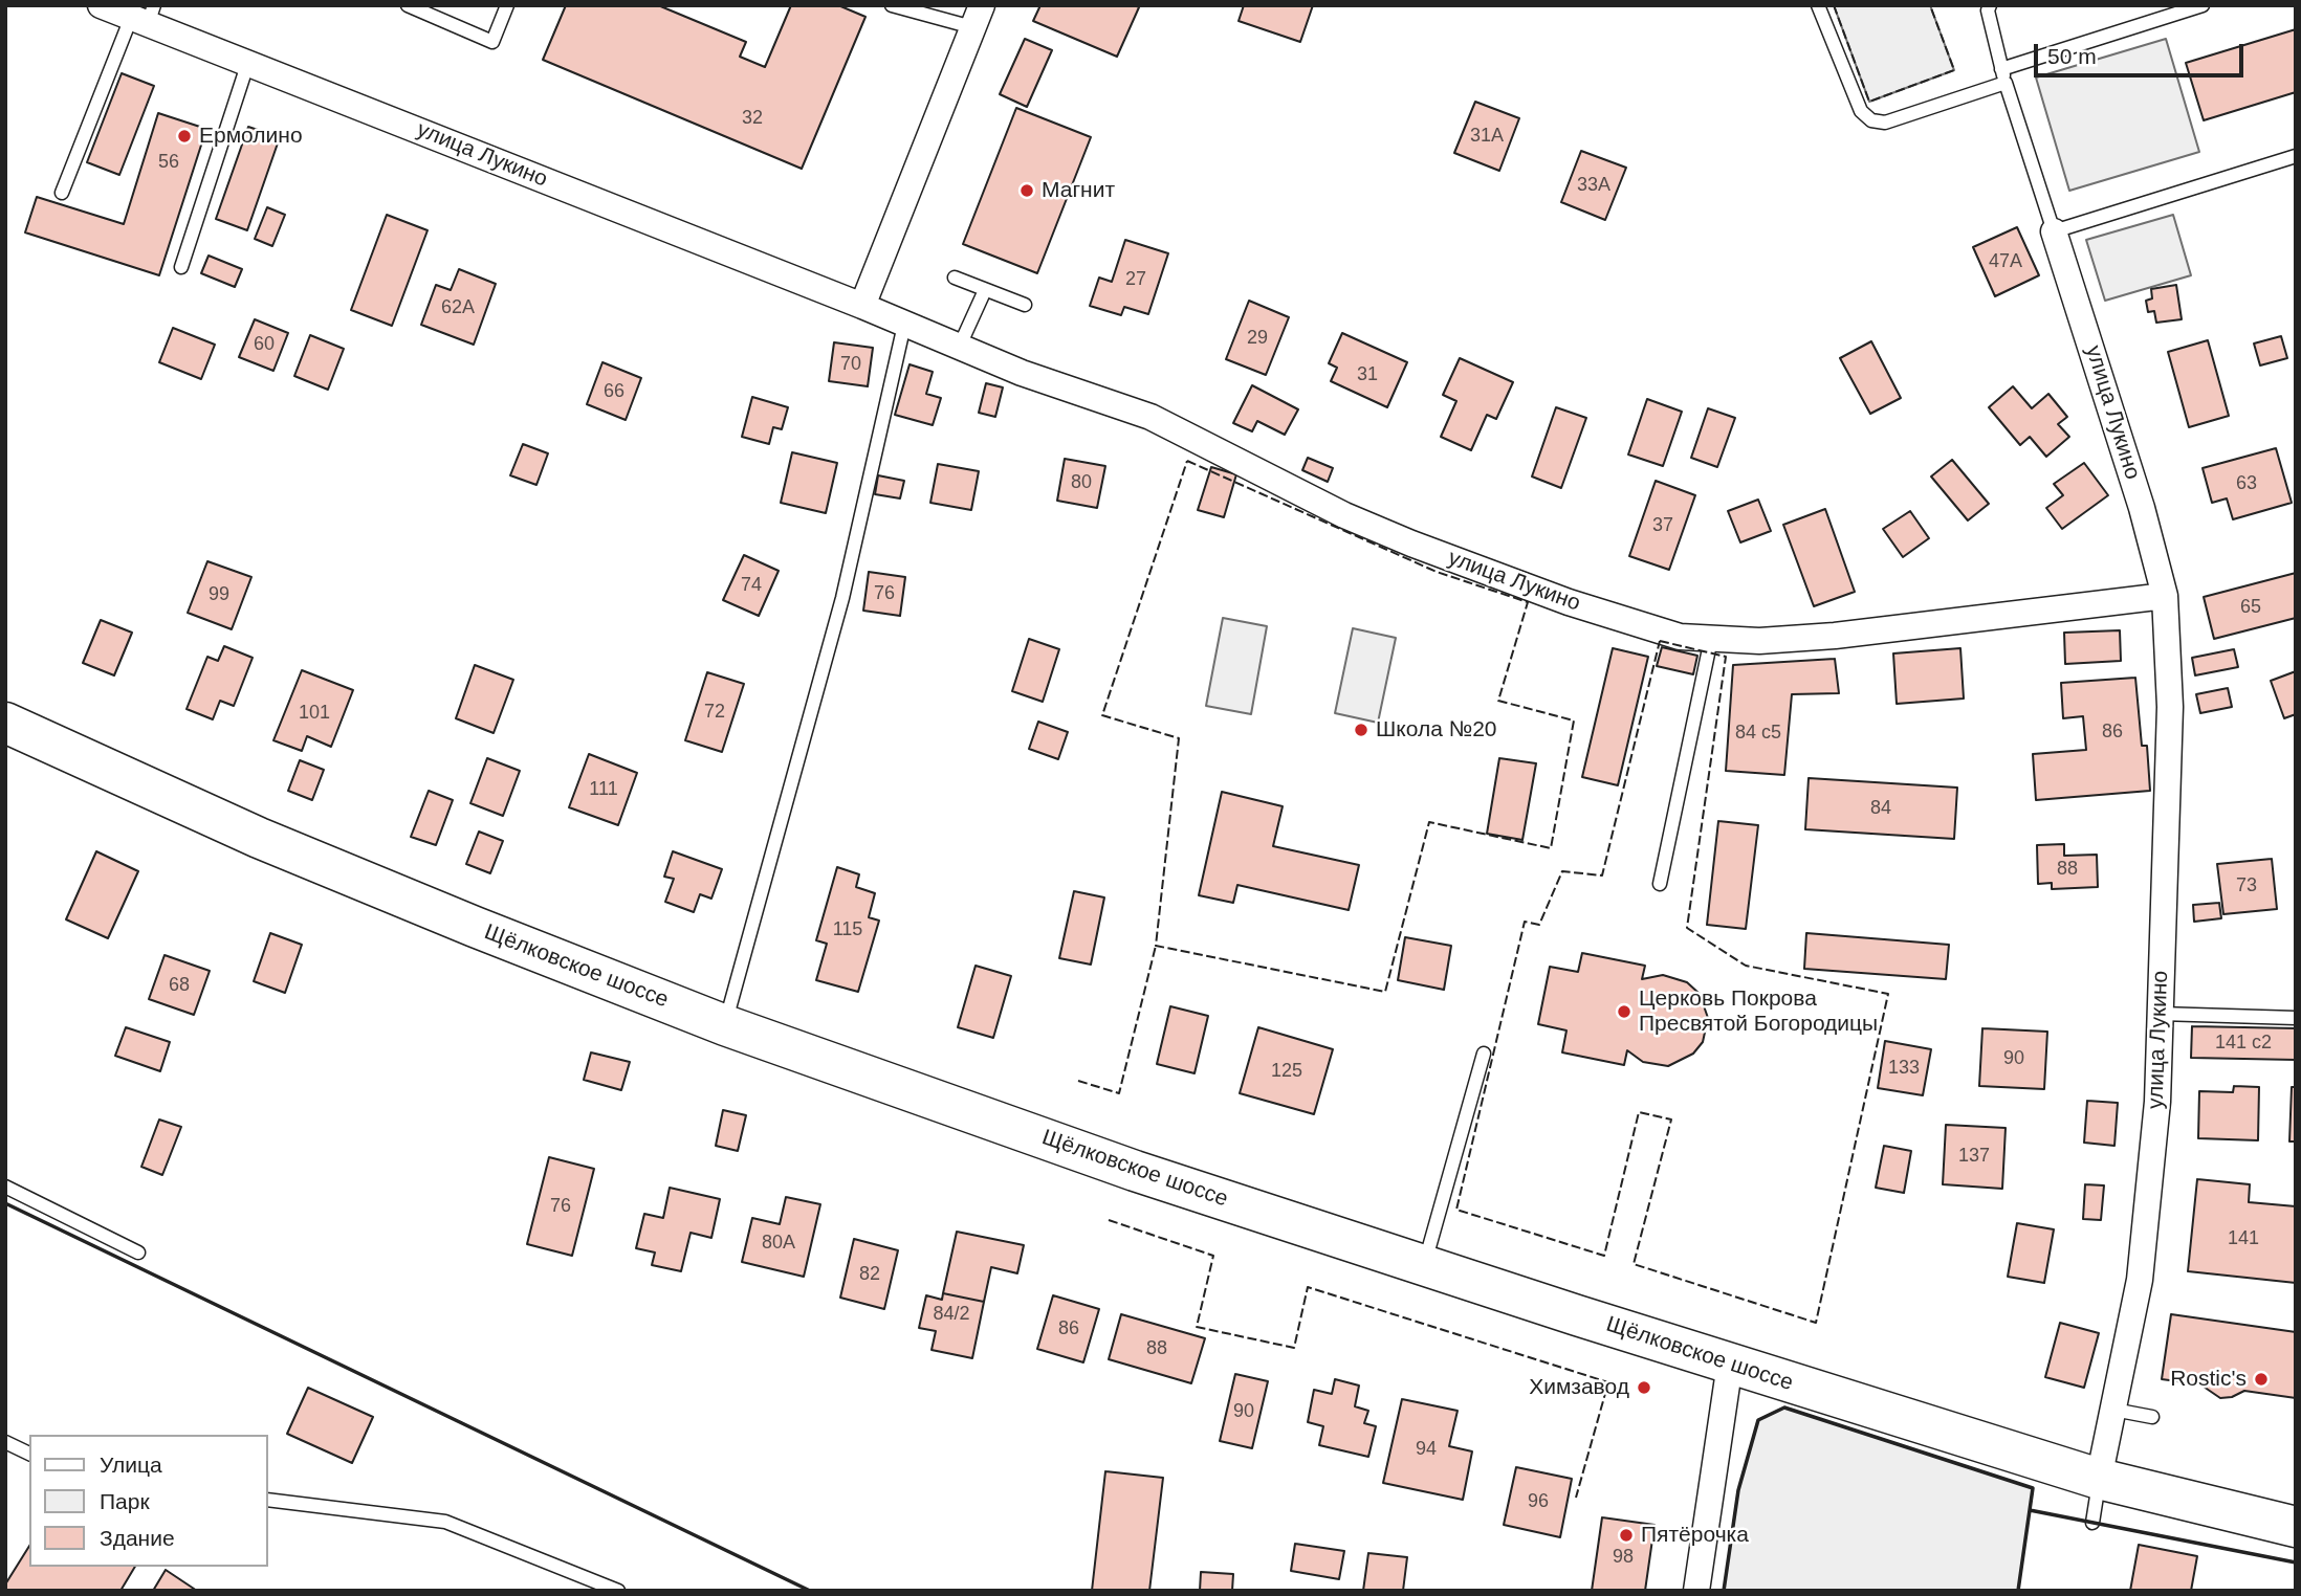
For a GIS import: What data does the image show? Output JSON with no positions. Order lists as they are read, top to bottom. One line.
{"streets":{"main road":["Щёлковское шоссе"],"street":["улица Лукино"]},"crossings":[["улица Лукино","Щёлковское шоссе"]],"places":["Ермолино","Магнит","Школа №20","Церковь Покрова Пресвятой Богородицы","Rostic's","Химзавод","Пятёрочка"],"house_numbers":["32","31А","56","33А","47А","27","62А","29","60","70","31","66","80","63","37","74","76","99","65","72","101","86","84 с5","111","84","88","73","115","68","141 с2","90","133","125","137","76","141","80А","82","84/2","86","88","90","94","96","98"],"legend":["Улица","Парк","Здание"],"scale_bar":"50 m"}
